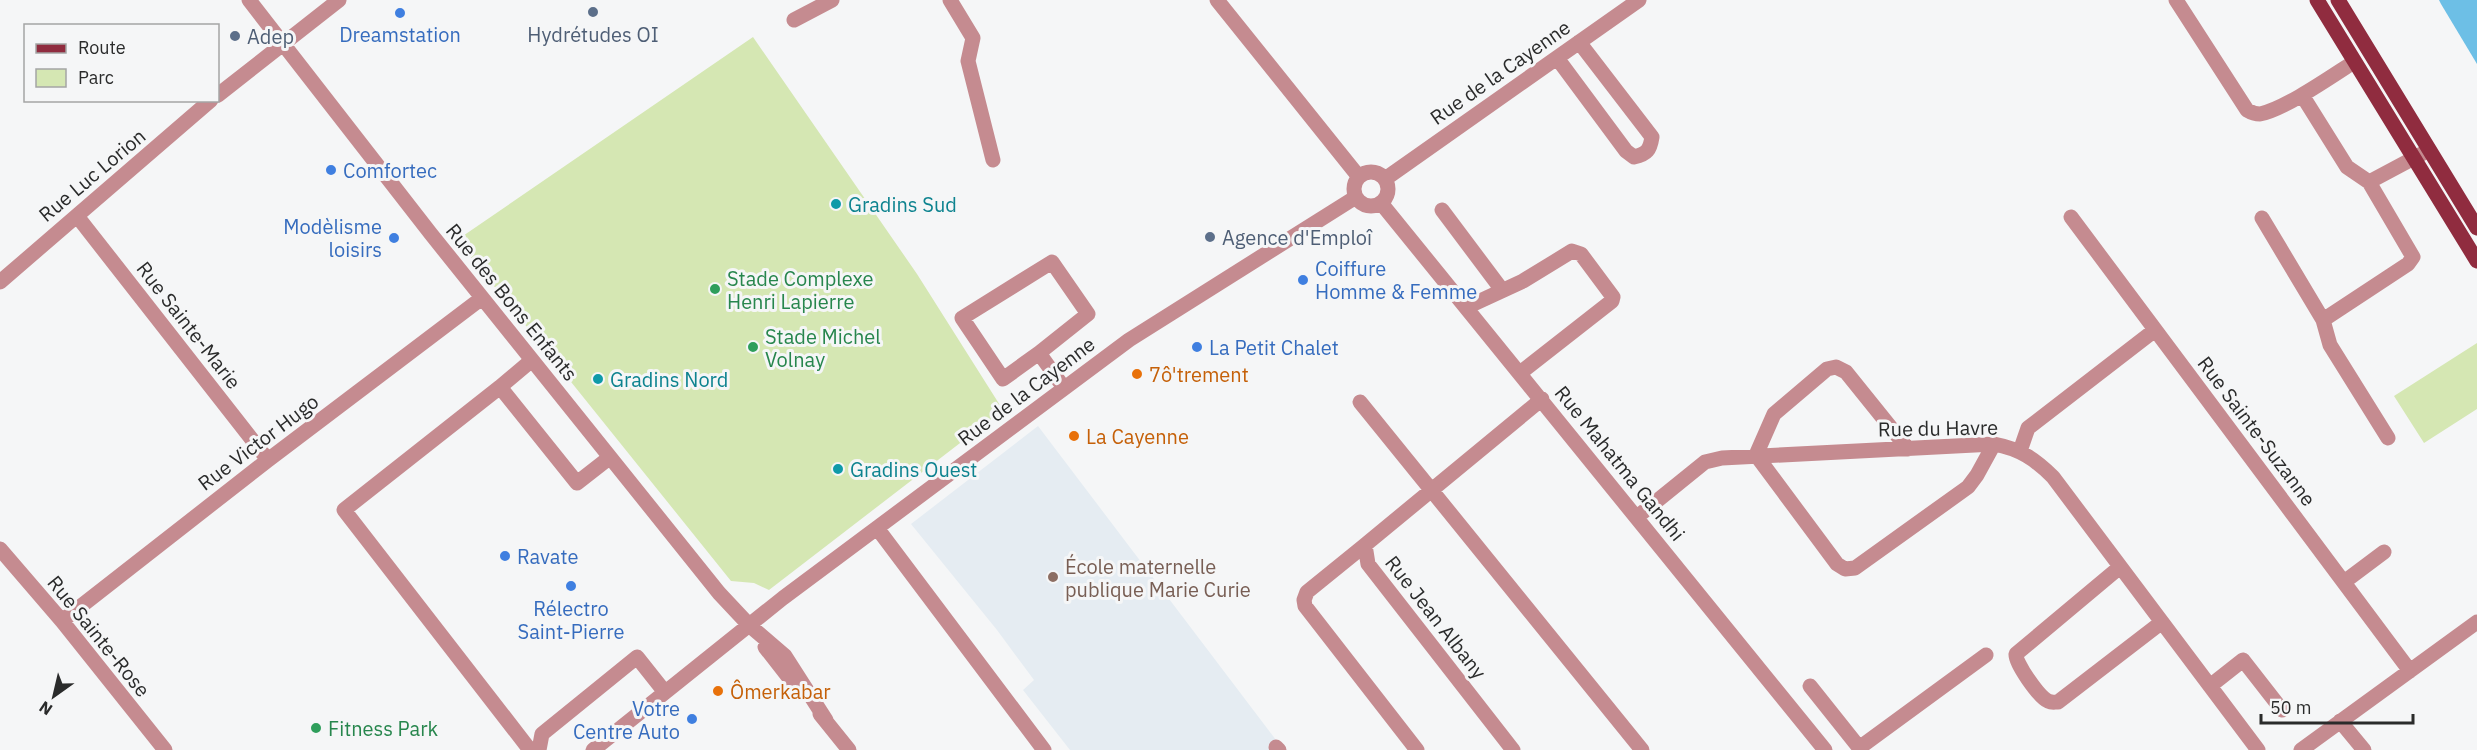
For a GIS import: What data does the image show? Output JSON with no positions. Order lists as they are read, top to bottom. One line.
{"streets":{"street":["Rue de la Cayenne","Rue Luc Lorion","Rue des Bons Enfants","Rue Sainte-Marie","Rue du Havre","Rue Sainte-Suzanne","Rue Victor Hugo","Rue Mahatma Gandhi","Rue Jean Albany","Rue Sainte-Rose"]},"crossings":[["Rue de la Cayenne","Rue des Bons Enfants"],["Rue de la Cayenne","Rue Mahatma Gandhi"],["Rue Luc Lorion","Rue Sainte-Marie"],["Rue des Bons Enfants","Rue Victor Hugo"],["Rue Sainte-Marie","Rue Victor Hugo"],["Rue du Havre","Rue Mahatma Gandhi"],["Rue Victor Hugo","Rue Sainte-Rose"],["Rue Mahatma Gandhi","Rue Jean Albany"]],"places":["Hydrétudes OI","Dreamstation","Adep","Comfortec","Gradins Sud","Agence d'Emploî","Modèlisme loisirs","Coiffure Homme & Femme","Stade Complexe Henri Lapierre","Stade Michel Volnay","La Petit Chalet","7ô'trement","Gradins Nord","La Cayenne","Gradins Ouest","Ravate","École maternelle publique Marie Curie","Rélectro Saint-Pierre","Ômerkabar","Votre Centre Auto","Fitness Park"],"legend":["Route","Parc"],"scale_bar":"50 m","north":"bottom left"}
